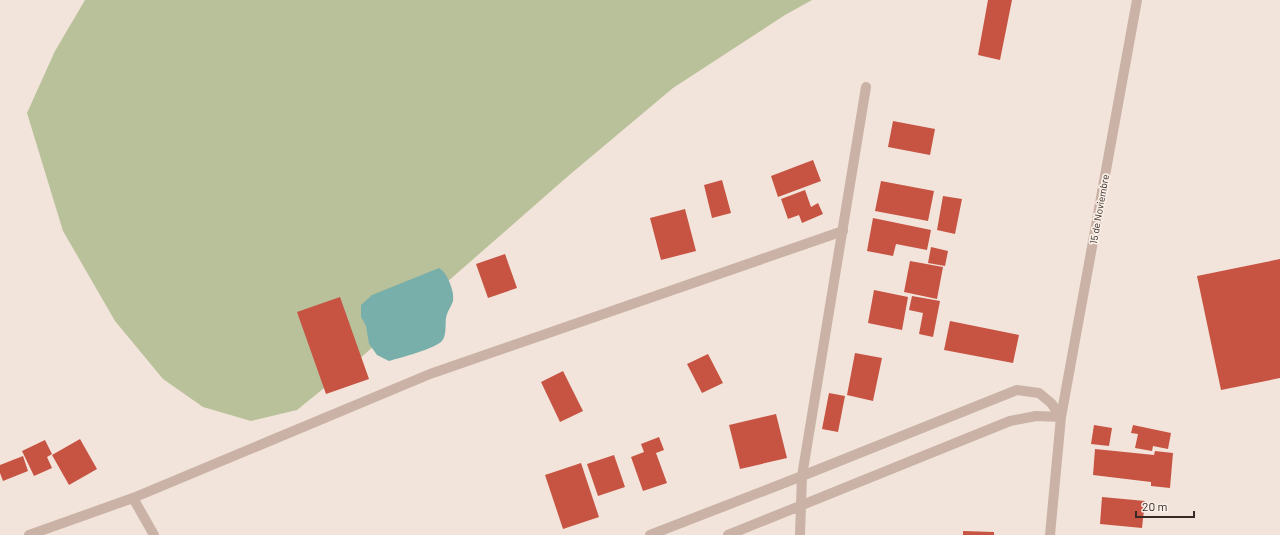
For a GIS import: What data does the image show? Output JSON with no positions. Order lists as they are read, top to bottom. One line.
{"streets":{"street":["15 de Noviembre"]},"scale_bar":"20 m"}
